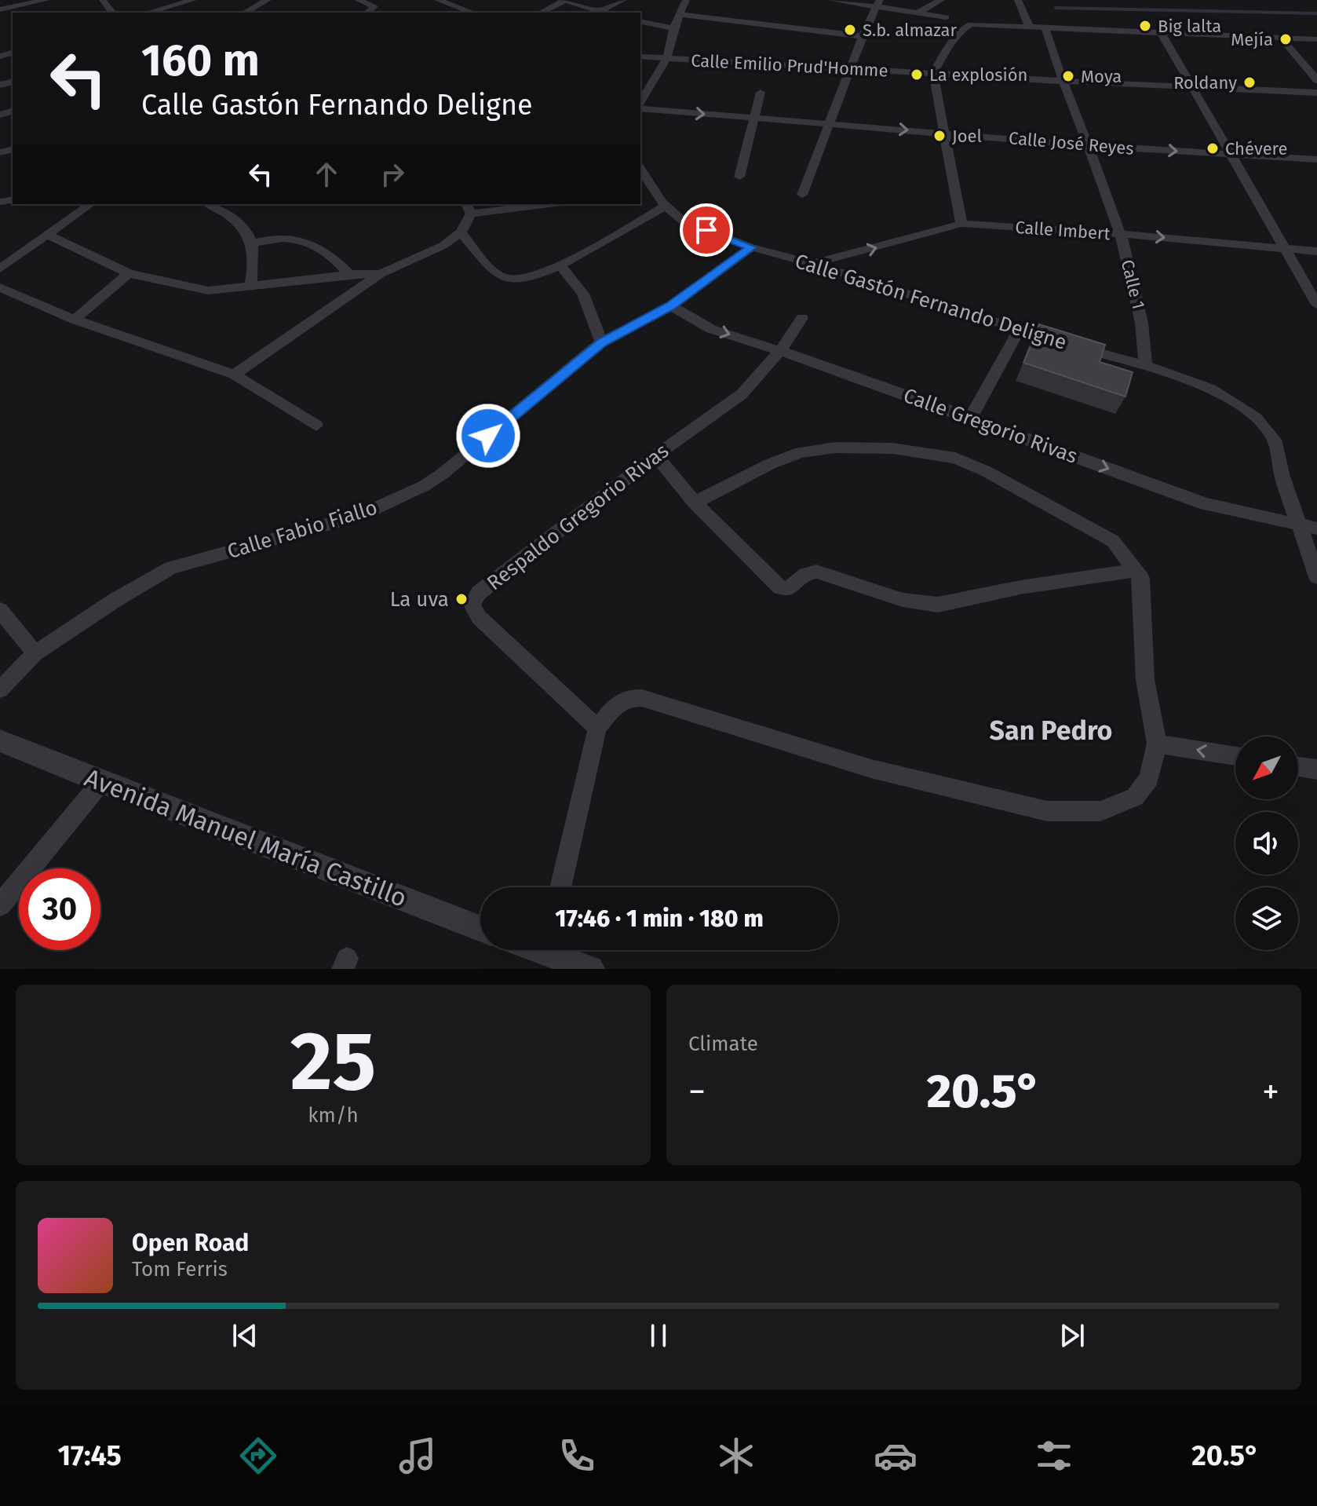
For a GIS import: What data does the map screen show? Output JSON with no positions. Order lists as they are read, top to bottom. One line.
{"streets":{"street":["Calle Emilio Prud'Homme","Calle José Reyes","Calle Imbert","Calle 1","Calle Gastón Fernando Deligne","Calle Gregorio Rivas","Respaldo Gregorio Rivas","Calle Fabio Fiallo","Avenida Manuel María Castillo"]},"crossings":[["Calle Emilio Prud'Homme","Calle 1"],["Calle José Reyes","Calle 1"],["Calle Imbert","Calle 1"],["Calle Imbert","Calle Gastón Fernando Deligne"],["Calle 1","Calle Gastón Fernando Deligne"],["Calle Gastón Fernando Deligne","Calle Gregorio Rivas"],["Calle Gastón Fernando Deligne","Calle Fabio Fiallo"],["Calle Gregorio Rivas","Respaldo Gregorio Rivas"],["Calle Gregorio Rivas","Calle Fabio Fiallo"]],"one_way":["Calle Imbert","Calle Gregorio Rivas"],"districts":["San Pedro"],"places":["Big lalta","S.b. almazar","Mejía","La explosión","Moya","Roldany","Joel","Chévere","La uva"],"north":"bottom left","page":{"turn":["160 m","Calle Gastón Fernando Deligne"],"limit":"30","trip":"17:46 · 1 min · 180 m","tile":[["25","km/h"],"Climate"],"heat":["−","20.5°","+"],"song":["Open Road","Tom Ferris"],"tabs":["17:45","20.5°"]}}
